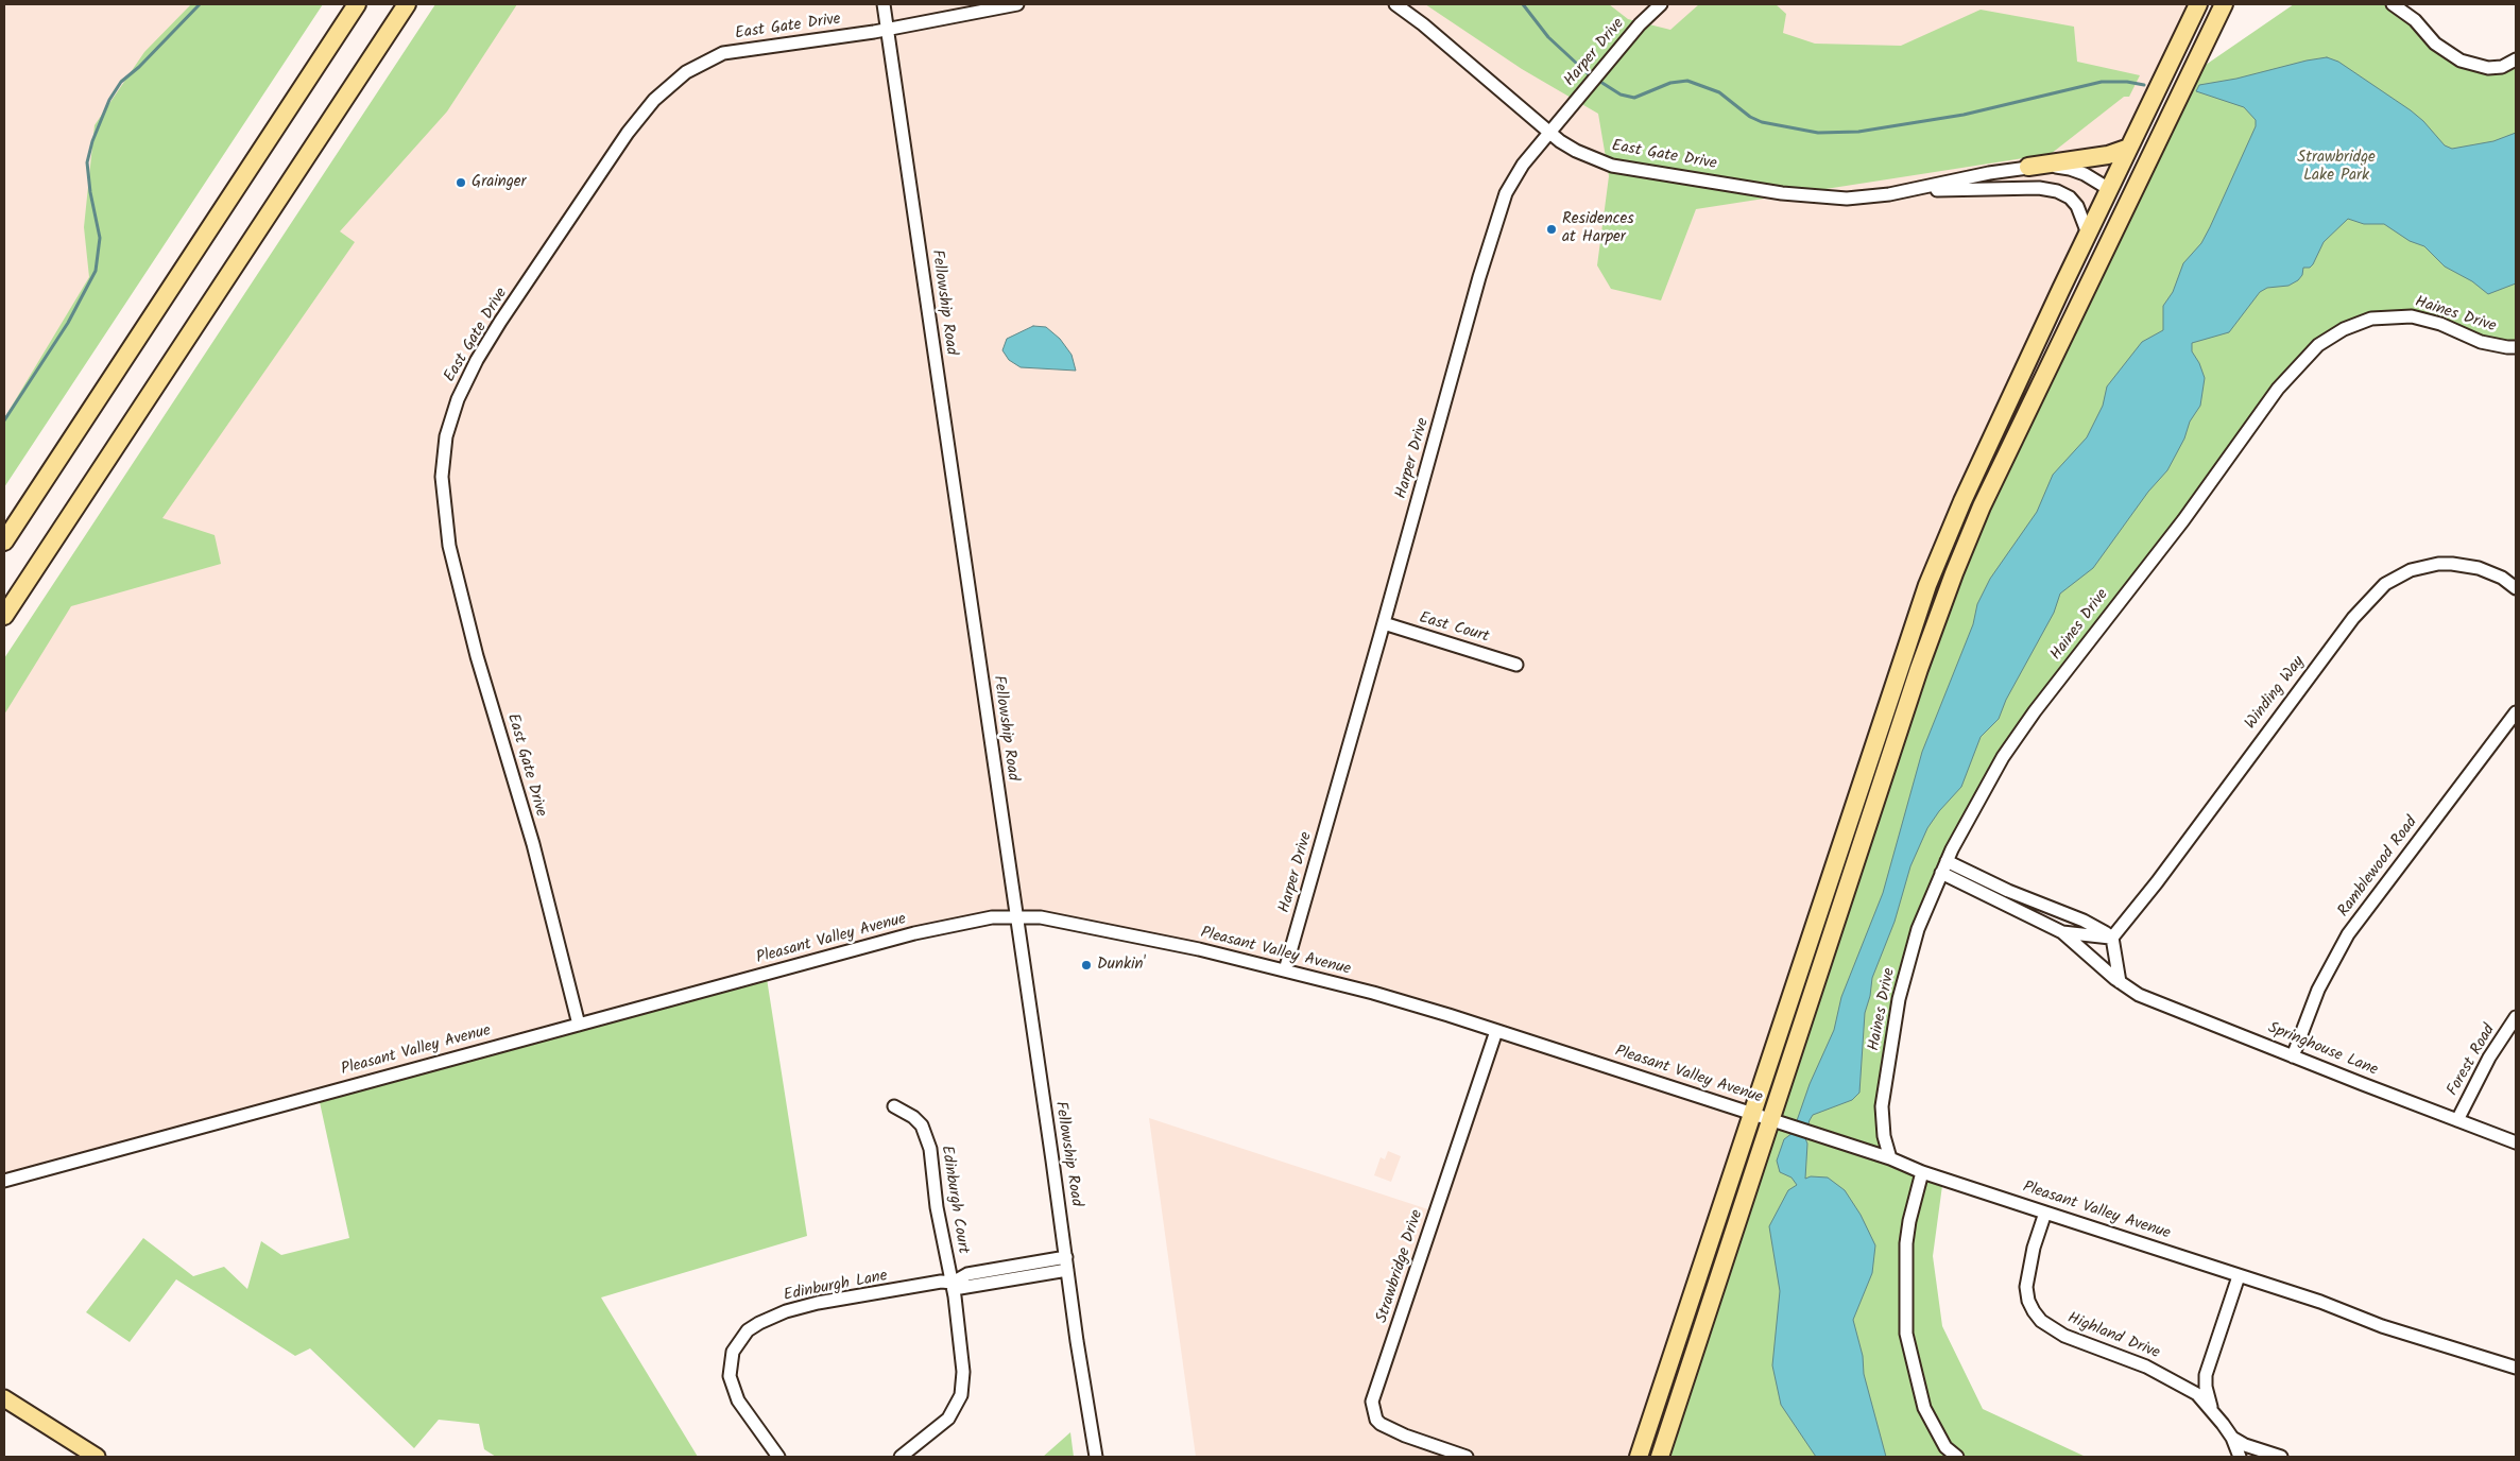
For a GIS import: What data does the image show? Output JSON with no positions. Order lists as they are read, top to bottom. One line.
{"streets":{"street":["East Gate Drive","Harper Drive","Fellowship Road","Haines Drive","East Court","Winding Way","Ramblewood Road","Pleasant Valley Avenue","Springhouse Lane","Forest Road","Edinburgh Court","Strawbridge Drive","Edinburgh Lane","Highland Drive"]},"crossings":[["East Gate Drive","Harper Drive"],["East Gate Drive","Fellowship Road"],["East Gate Drive","Pleasant Valley Avenue"],["Harper Drive","East Court"],["Harper Drive","Pleasant Valley Avenue"],["Fellowship Road","Pleasant Valley Avenue"],["Fellowship Road","Edinburgh Lane"],["Haines Drive","Pleasant Valley Avenue"],["Haines Drive","Springhouse Lane"],["Winding Way","Springhouse Lane"],["Ramblewood Road","Springhouse Lane"],["Pleasant Valley Avenue","Strawbridge Drive"],["Pleasant Valley Avenue","Highland Drive"],["Springhouse Lane","Forest Road"],["Edinburgh Court","Edinburgh Lane"]],"parks":["Strawbridge Lake Park"],"places":["Grainger","Residences at Harper","Dunkin'"]}
